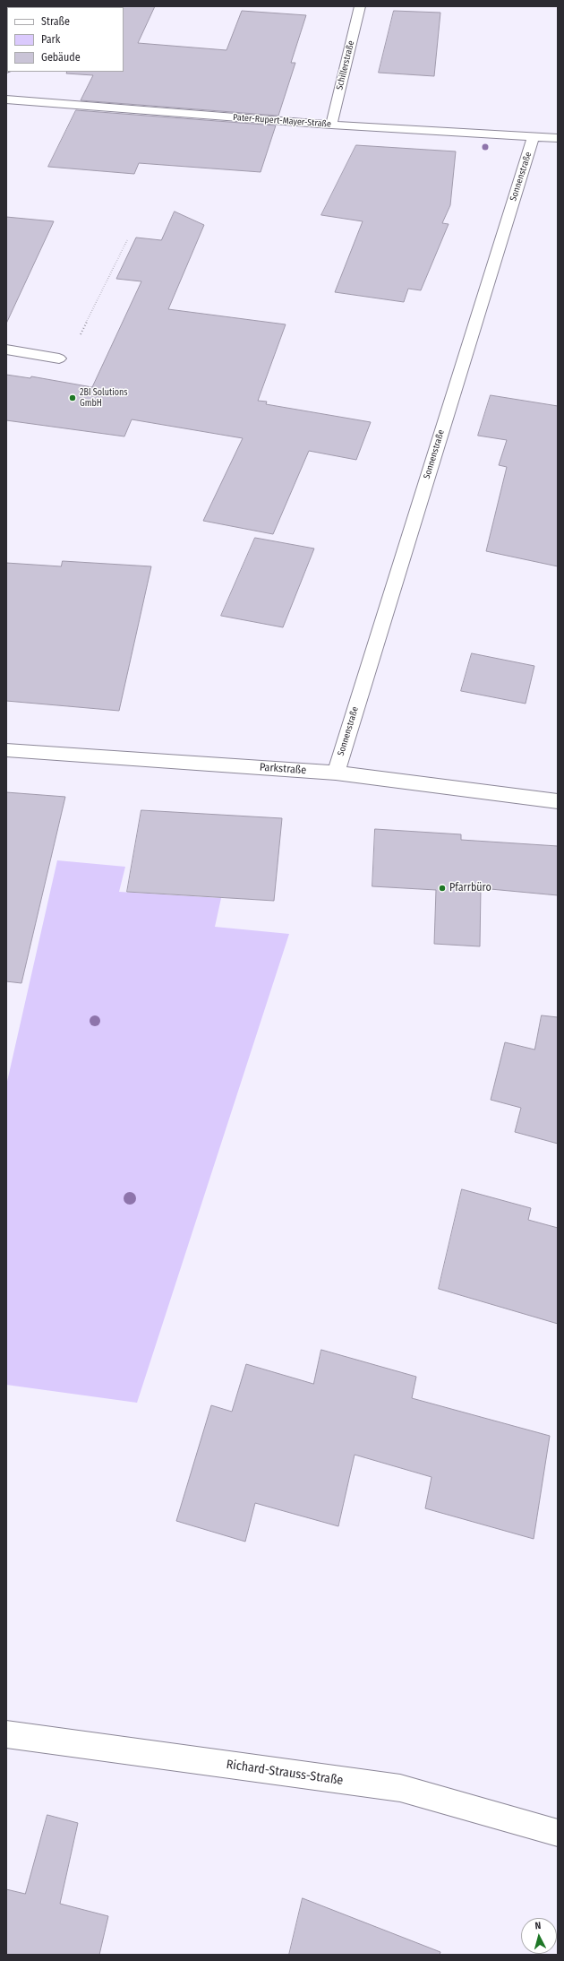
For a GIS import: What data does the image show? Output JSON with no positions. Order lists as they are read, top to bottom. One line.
{"streets":{"street":["Schillerstraße","Pater-Rupert-Mayer-Straße","Sonnenstraße","Parkstraße","Richard-Strauss-Straße"]},"crossings":[["Schillerstraße","Pater-Rupert-Mayer-Straße"],["Pater-Rupert-Mayer-Straße","Sonnenstraße"],["Sonnenstraße","Parkstraße"]],"places":["2BI Solutions GmbH","Pfarrbüro"],"legend":["Straße","Park","Gebäude"],"north":"top"}
